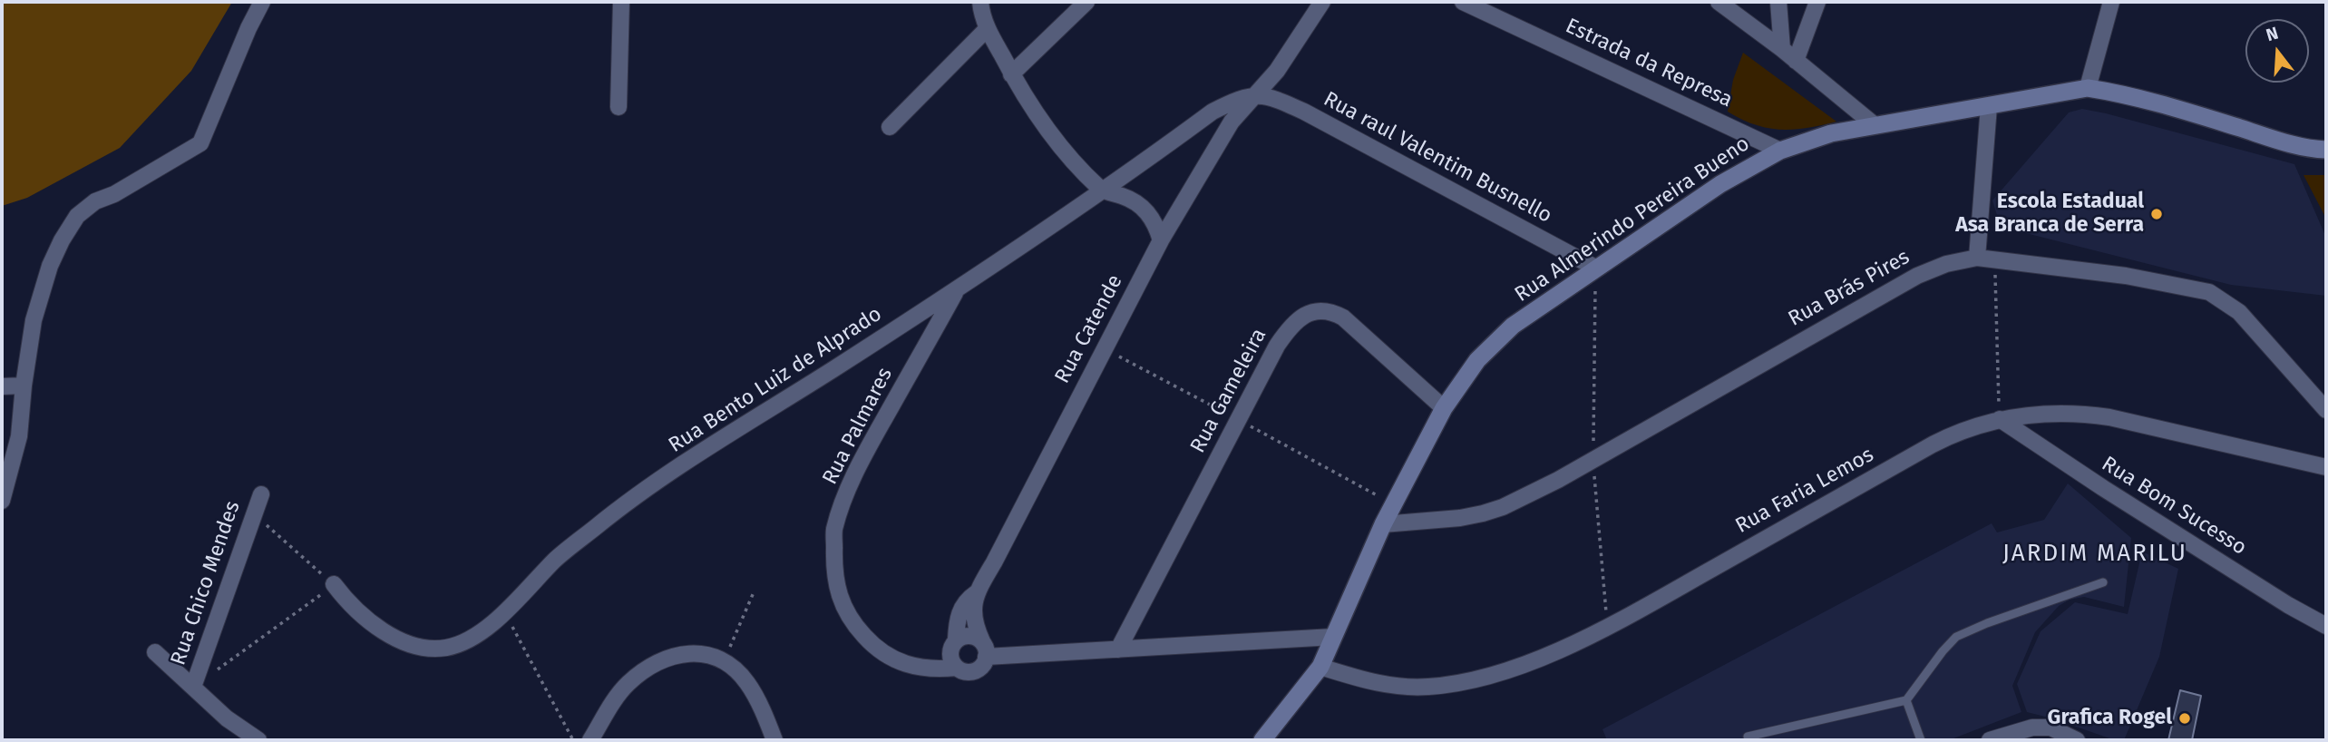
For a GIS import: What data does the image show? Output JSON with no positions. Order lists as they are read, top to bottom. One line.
{"streets":{"main road":["Rua Almerindo Pereira Bueno"],"street":["Estrada da Represa","Rua raul Valentim Busnello","Rua Brás Pires","Rua Catende","Rua Bento Luiz de Alprado","Rua Gameleira","Rua Palmares","Rua Faria Lemos","Rua Bom Sucesso","Rua Chico Mendes"]},"crossings":[["Estrada da Represa","Rua Almerindo Pereira Bueno"],["Rua raul Valentim Busnello","Rua Almerindo Pereira Bueno"],["Rua raul Valentim Busnello","Rua Catende"],["Rua raul Valentim Busnello","Rua Bento Luiz de Alprado"],["Rua Almerindo Pereira Bueno","Rua Brás Pires"],["Rua Almerindo Pereira Bueno","Rua Gameleira"],["Rua Almerindo Pereira Bueno","Rua Palmares"],["Rua Almerindo Pereira Bueno","Rua Faria Lemos"],["Rua Catende","Rua Bento Luiz de Alprado"],["Rua Catende","Rua Palmares"],["Rua Bento Luiz de Alprado","Rua Palmares"],["Rua Gameleira","Rua Palmares"],["Rua Faria Lemos","Rua Bom Sucesso"]],"districts":["JARDIM MARILU"],"places":["Escola Estadual Asa Branca de Serra","Grafica Rogel"],"north":"top"}
